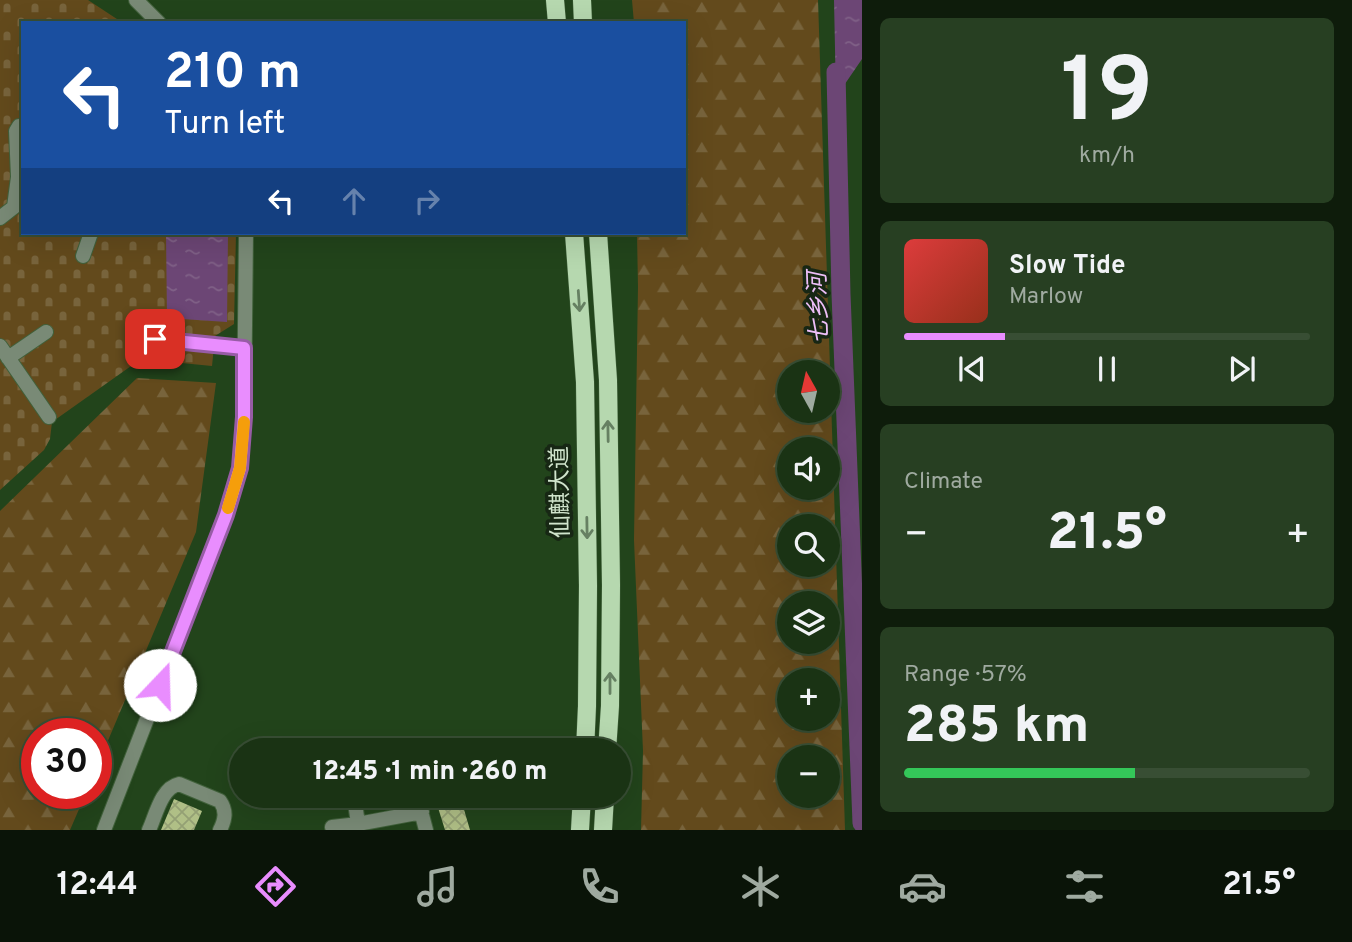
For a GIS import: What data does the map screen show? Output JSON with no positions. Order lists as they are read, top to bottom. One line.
{"streets":{"main road":["仙麒大道"]},"water":["七乡河"],"north":"top","page":{"tile":[["19","km/h"],"Climate",["Range · 57%","285 km"]],"turn":["210 m","Turn left"],"song":["Slow Tide","Marlow"],"map_buttons":["+","−"],"heat":["−","21.5°","+"],"limit":"30","trip":"12:45 · 1 min · 260 m","tabs":["12:44","21.5°"]}}
